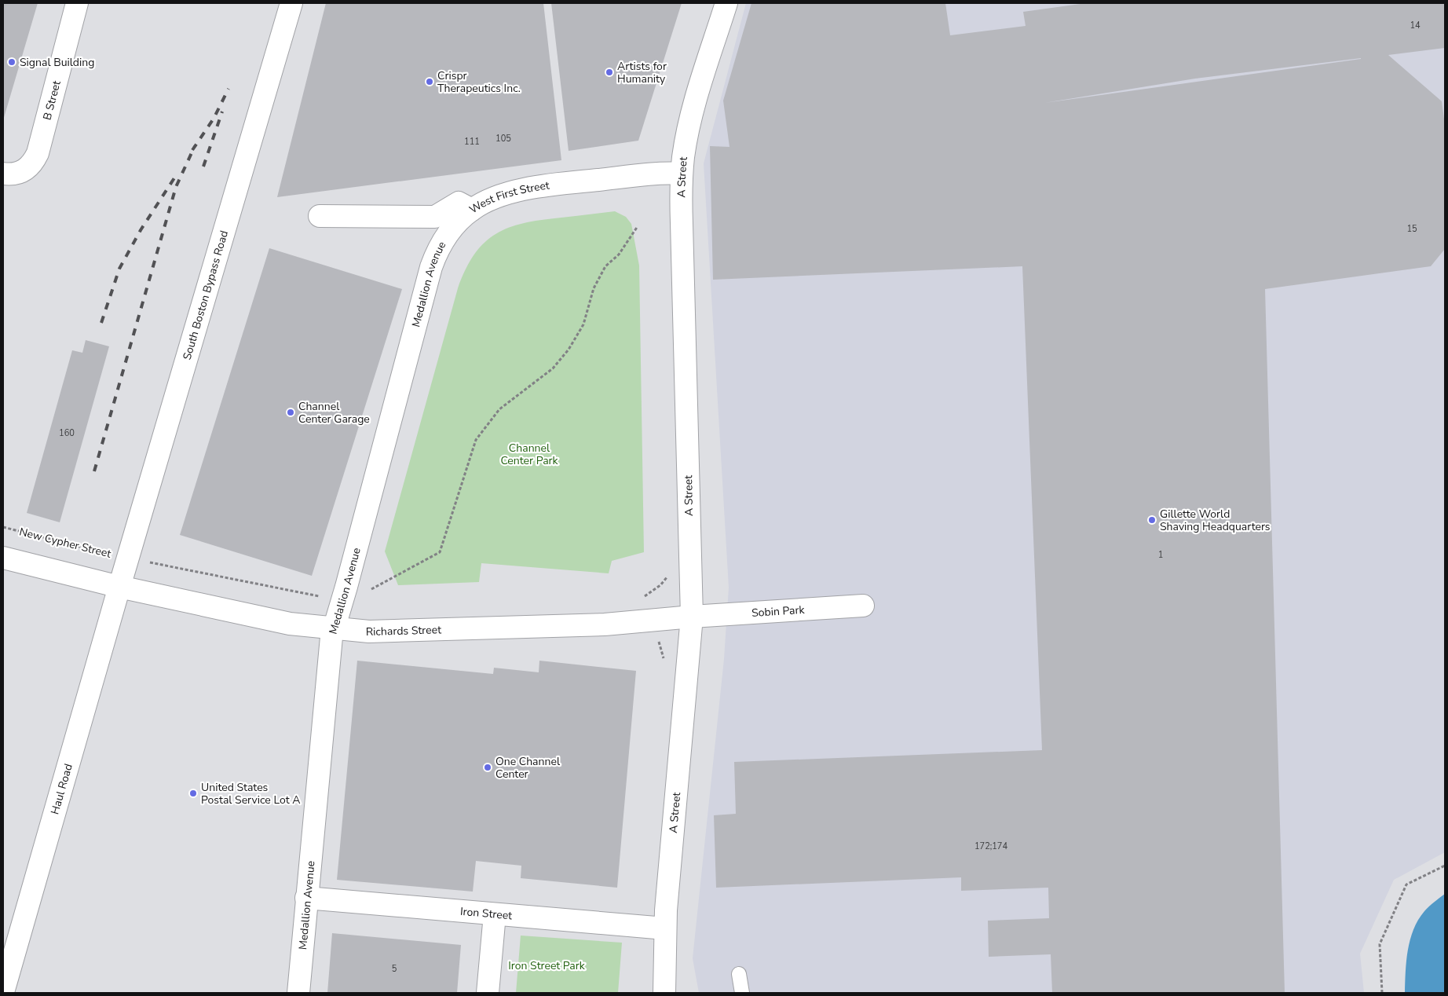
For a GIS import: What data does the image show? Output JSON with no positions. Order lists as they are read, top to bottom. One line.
{"streets":{"street":["B Street","A Street","West First Street","Medallion Avenue","South Boston Bypass Road","Sobin Park","Richards Street","Haul Road","Iron Street"],"path":["New Cypher Street"]},"crossings":[["A Street","West First Street"],["A Street","Sobin Park"],["A Street","Richards Street"],["A Street","Iron Street"],["West First Street","Medallion Avenue"],["Medallion Avenue","Richards Street"],["Medallion Avenue","Iron Street"],["South Boston Bypass Road","New Cypher Street"],["South Boston Bypass Road","Richards Street"],["South Boston Bypass Road","Haul Road"],["Sobin Park","Richards Street"],["Richards Street","Haul Road"]],"parks":["Channel Center Park","Iron Street Park"],"places":["Signal Building","Artists for Humanity","Crispr Therapeutics Inc.","Channel Center Garage","Gillette World Shaving Headquarters","One Channel Center","United States Postal Service Lot A"],"house_numbers":["14","105","111","15","160","1","172;174","5"]}
